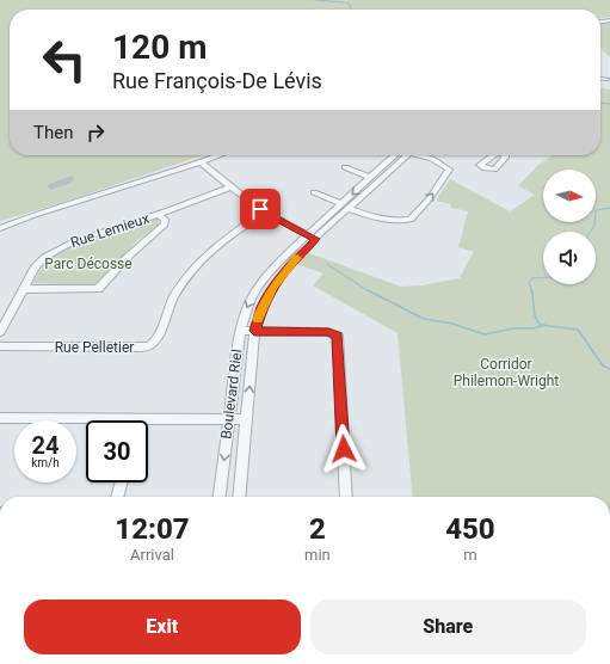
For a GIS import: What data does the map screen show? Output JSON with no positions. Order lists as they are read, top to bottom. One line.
{"streets":{"street":["Rue Lemieux","Rue Pelletier","Boulevard Riel"]},"parks":["Parc Décosse","Corridor Philemon-Wright"],"north":"right","page":{"turn":["120 m","Rue François-De Lévis"],"then":"Then","speed":"24 km/h","limit":"30","eta":["12:07","Arrival","2","min","450","m"],"buttons":["Exit","Share"]}}
